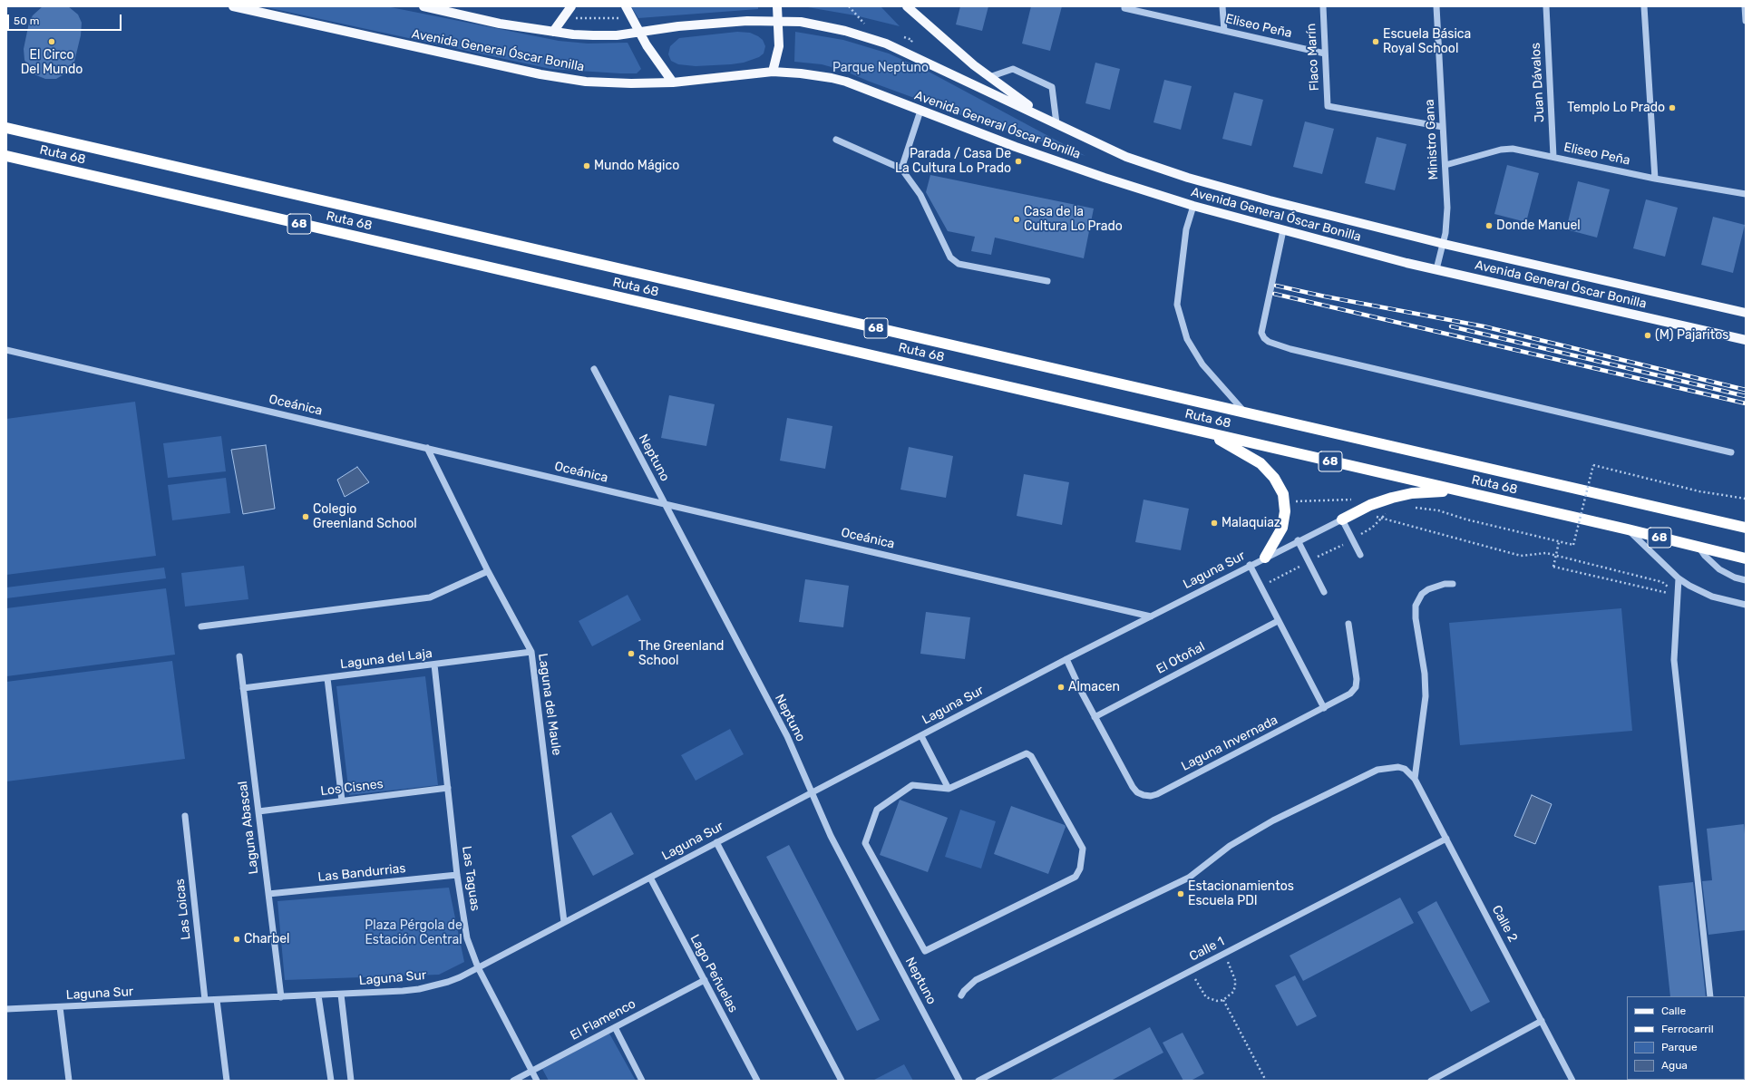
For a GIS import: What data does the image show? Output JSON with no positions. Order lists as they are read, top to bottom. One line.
{"streets":{"highway":["Ruta 68","68"],"main road":["Avenida General Óscar Bonilla"],"street":["Eliseo Peña","Flaco Marín","Juan Dávalos","Ministro Gana","Oceánica","Neptuno","Laguna Sur","El Otoñal","Laguna del Laja","Laguna del Maule","Laguna Invernada","Los Cisnes","Laguna Abascal","Las Bandurrias","Las Taguas","Las Loicas","Calle 2","Calle 1","Lago Peñuelas","El Flamenco"]},"crossings":[["Eliseo Peña","Flaco Marín"],["Eliseo Peña","Juan Dávalos"],["Eliseo Peña","Ministro Gana"],["Avenida General Óscar Bonilla","Ministro Gana"],["Flaco Marín","Ministro Gana"],["Oceánica","Neptuno"],["Oceánica","Laguna Sur"],["Oceánica","Laguna del Maule"],["Neptuno","Laguna Sur"],["Laguna Sur","Laguna del Maule"],["Laguna Sur","Laguna Invernada"],["Laguna Sur","Laguna Abascal"],["Laguna Sur","Las Taguas"],["Laguna Sur","Las Loicas"],["Laguna Sur","Lago Peñuelas"],["El Otoñal","Laguna Invernada"],["Laguna del Laja","Laguna del Maule"],["Laguna del Laja","Laguna Abascal"],["Laguna del Laja","Las Taguas"],["Los Cisnes","Laguna Abascal"],["Los Cisnes","Las Taguas"],["Laguna Abascal","Las Bandurrias"],["Las Bandurrias","Las Taguas"],["Las Taguas","El Flamenco"],["Calle 2","Calle 1"],["Lago Peñuelas","El Flamenco"]],"parks":["Parque Neptuno","Plaza Pérgola de Estación Central"],"places":["El Circo Del Mundo","Escuela Básica Royal School","Templo Lo Prado","Parada / Casa De La Cultura Lo Prado","Mundo Mágico","Casa de la Cultura Lo Prado","Donde Manuel","(M) Pajaritos","Colegio Greenland School","Malaquiaz","The Greenland School","Almacen","Estacionamientos Escuela PDI","Charbel"],"legend":["Calle","Ferrocarril","Parque","Agua"],"scale_bar":"50 m"}
